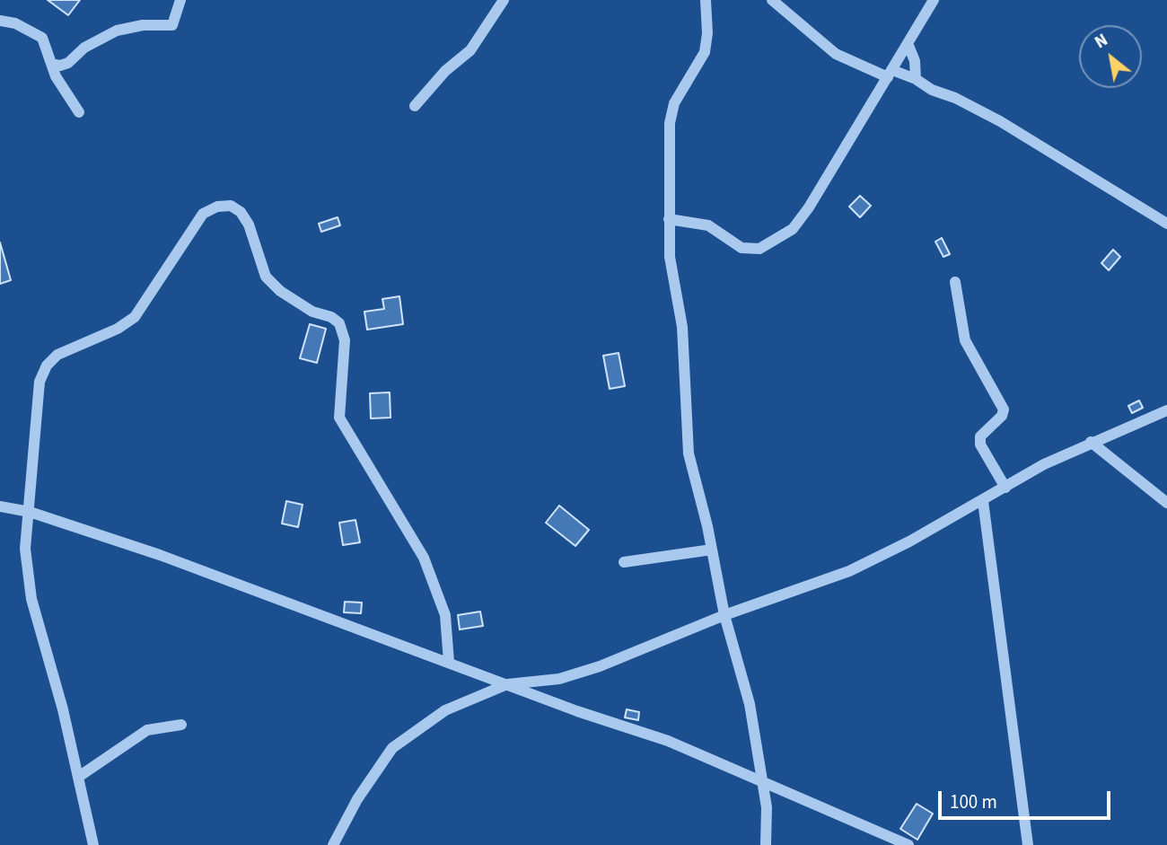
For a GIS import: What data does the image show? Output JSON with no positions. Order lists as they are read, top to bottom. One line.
{"scale_bar":"100 m","north":"top left"}
